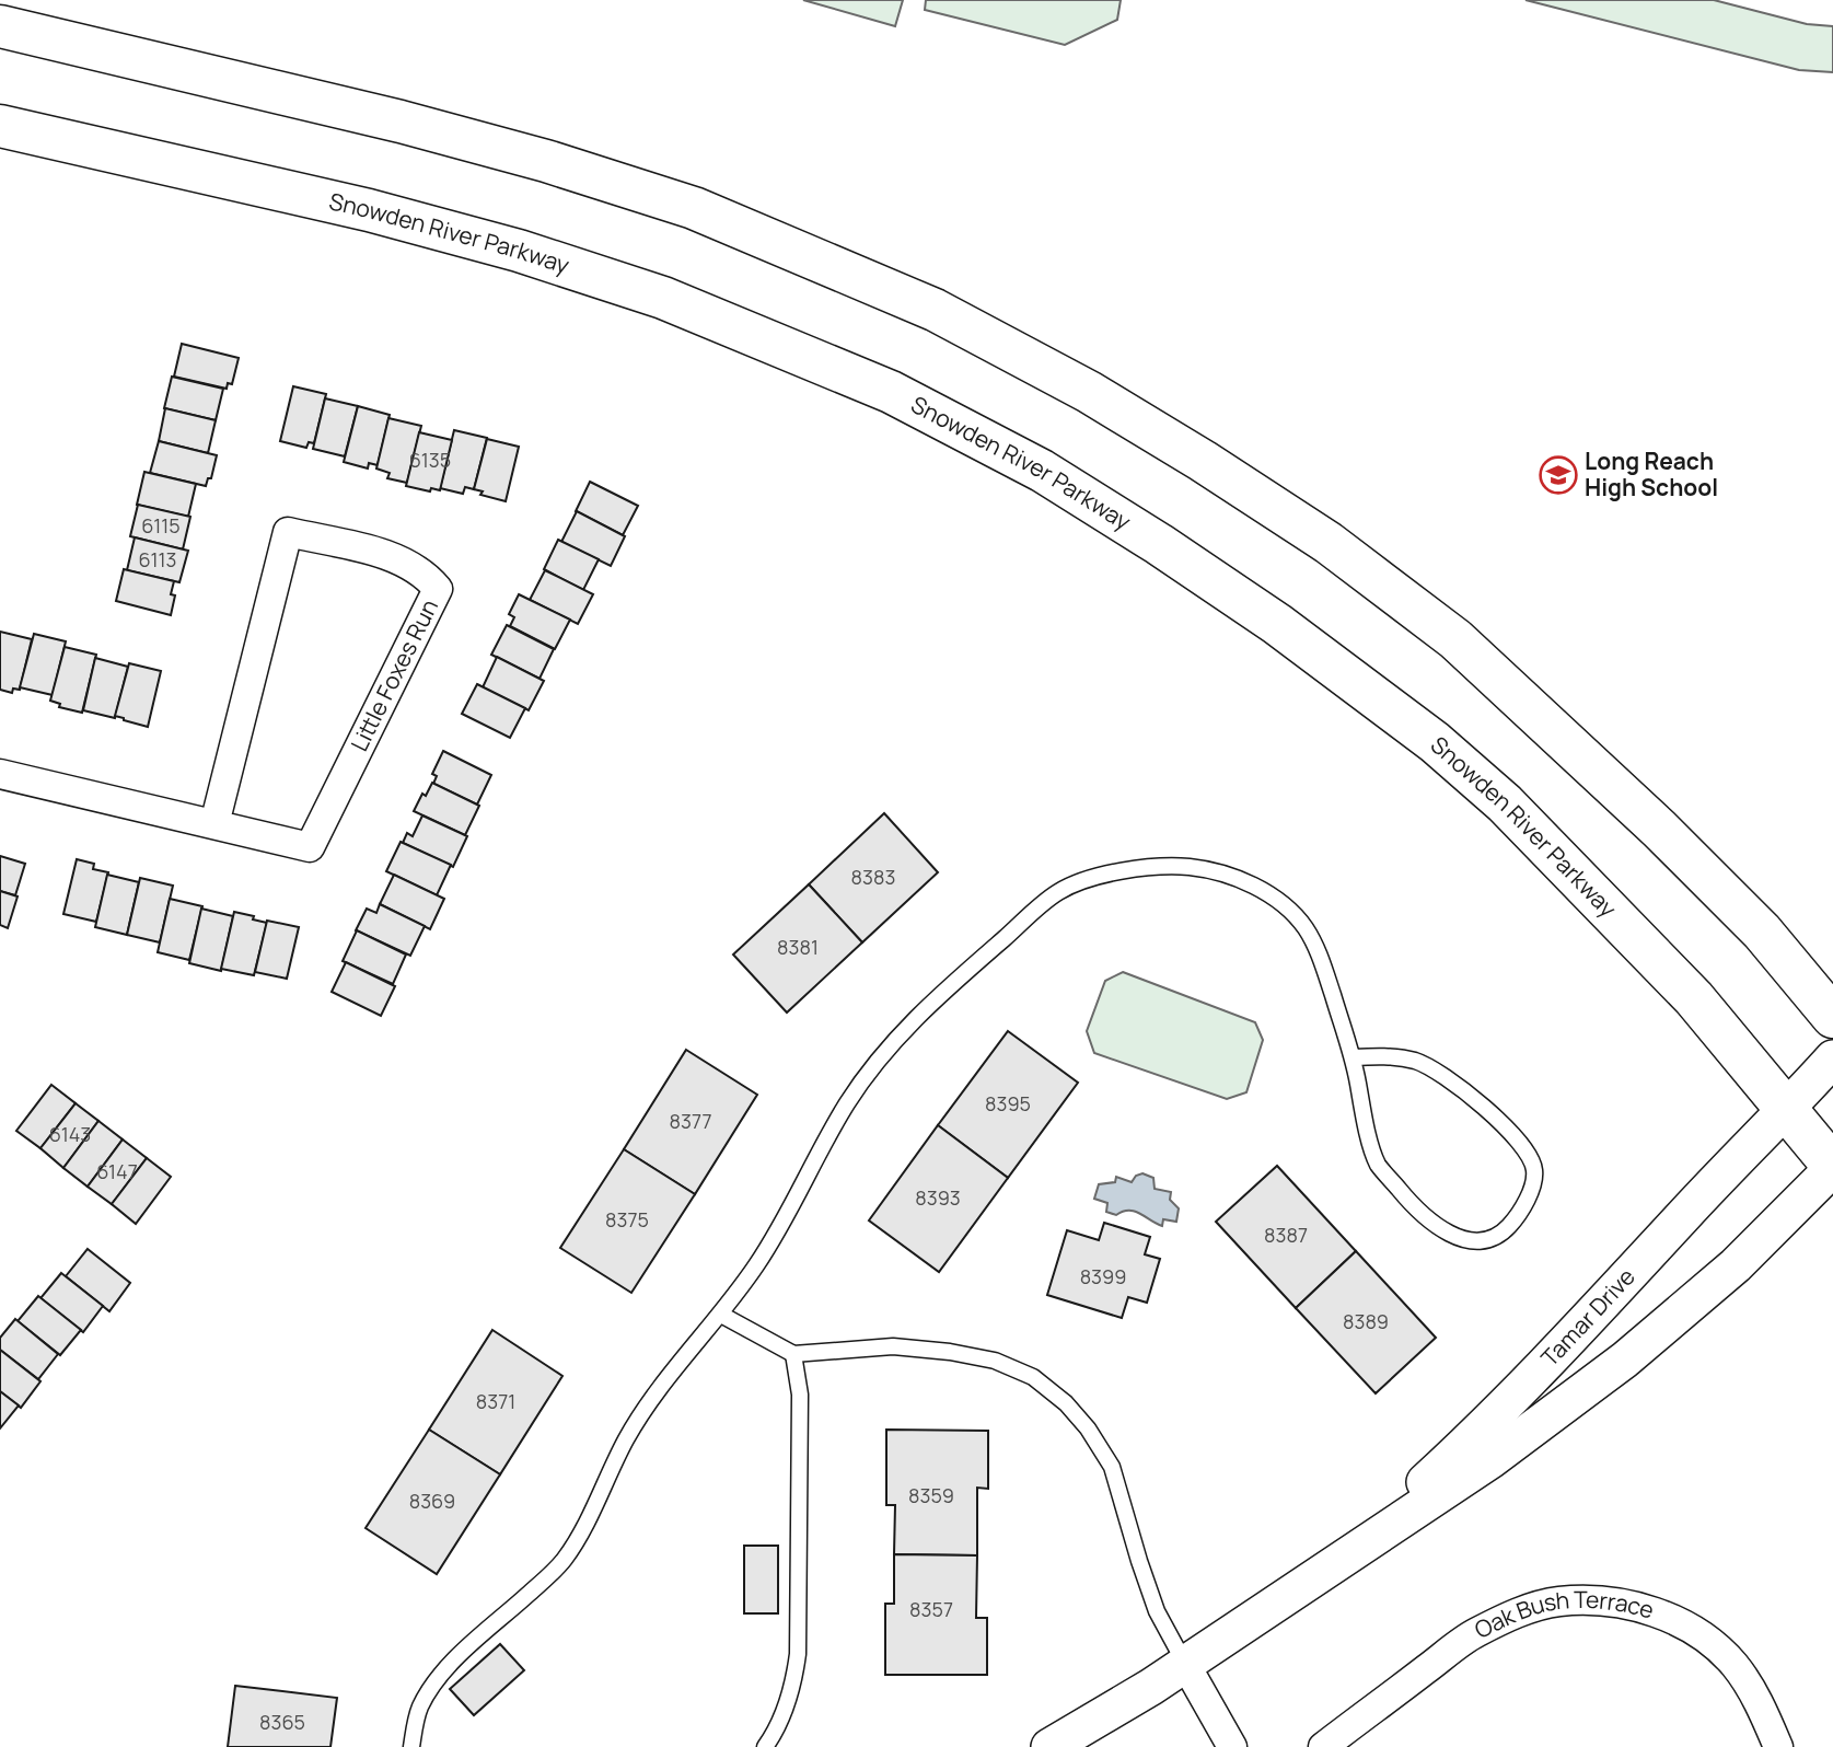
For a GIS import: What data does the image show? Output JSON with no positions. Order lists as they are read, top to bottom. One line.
{"streets":{"main road":["Snowden River Parkway"],"street":["Little Foxes Run","Tamar Drive","Oak Bush Terrace"]},"crossings":[["Snowden River Parkway","Tamar Drive"]],"places":{"school or university":["Long Reach High School"]},"house_numbers":["6135","6115","6113","8383","8381","8395","8377","6143","6147","8393","8375","8387","8399","8389","8371","8359","8369","8357","8365"]}
